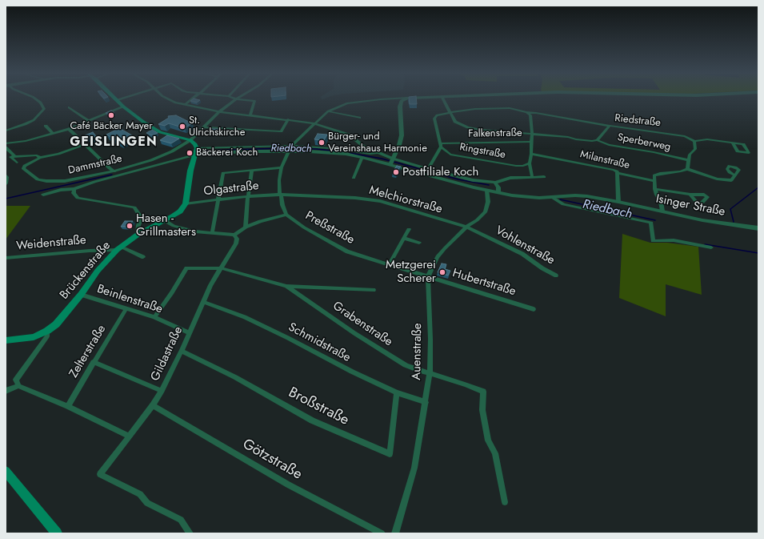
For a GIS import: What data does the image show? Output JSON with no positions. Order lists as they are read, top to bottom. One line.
{"streets":{"main road":["Brückenstraße"],"street":["Riedstraße","Falkenstraße","Sperberweg","Ringstraße","Milanstraße","Dammstraße","Olgastraße","Melchiorstraße","Isinger Straße","Preßstraße","Weidenstraße","Vohlenstraße","Hubertstraße","Beinlenstraße","Grabenstraße","Schmidstraße","Zelterstraße","Auenstraße","Gildastraße","Broßstraße","Götzstraße"]},"crossings":[["Riedstraße","Sperberweg"],["Falkenstraße","Ringstraße"],["Olgastraße","Melchiorstraße"],["Olgastraße","Preßstraße"],["Olgastraße","Brückenstraße"],["Melchiorstraße","Preßstraße"],["Melchiorstraße","Vohlenstraße"],["Melchiorstraße","Auenstraße"],["Isinger Straße","Preßstraße"],["Isinger Straße","Auenstraße"],["Preßstraße","Hubertstraße"],["Preßstraße","Auenstraße"],["Weidenstraße","Brückenstraße"],["Vohlenstraße","Auenstraße"],["Brückenstraße","Beinlenstraße"],["Hubertstraße","Auenstraße"],["Beinlenstraße","Grabenstraße"],["Beinlenstraße","Zelterstraße"],["Beinlenstraße","Gildastraße"],["Grabenstraße","Auenstraße"],["Grabenstraße","Gildastraße"],["Schmidstraße","Auenstraße"],["Schmidstraße","Gildastraße"],["Schmidstraße","Broßstraße"],["Gildastraße","Broßstraße"],["Gildastraße","Götzstraße"]],"districts":["GEISLINGEN"],"water":["Riedbach"],"places":["Café Bäcker Mayer","St. Ulrichskirche","Bürger- und Vereinshaus Harmonie","Bäckerei Koch","Postfiliale Koch","Hasen - Grillmasters","Metzgerei Scherer"]}
